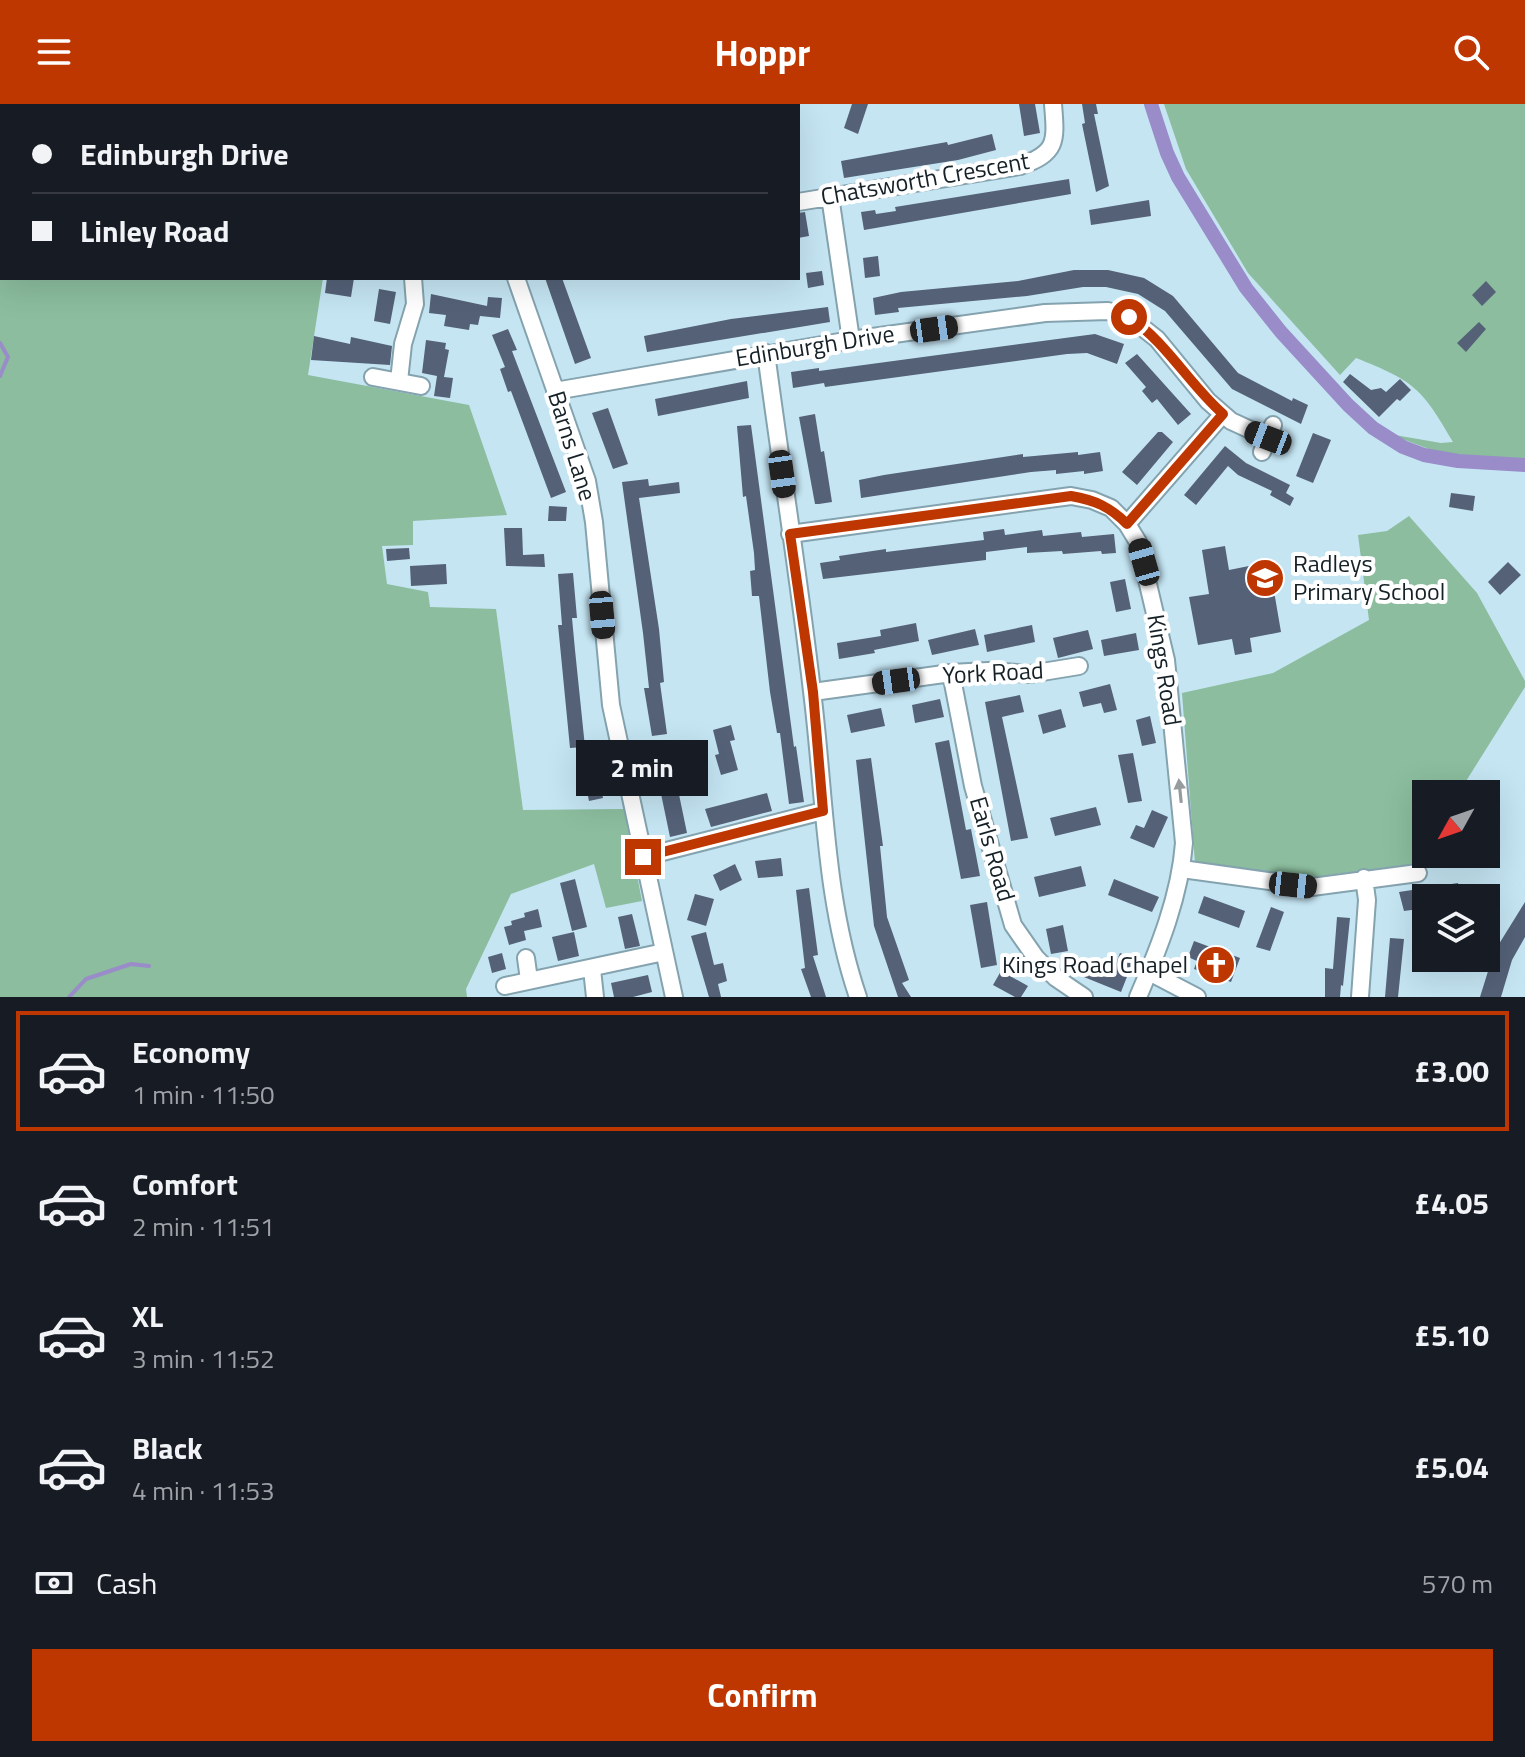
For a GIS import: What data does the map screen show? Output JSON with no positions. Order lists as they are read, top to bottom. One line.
{"streets":{"street":["Chatsworth Crescent","Edinburgh Drive","Barns Lane","Kings Road","York Road","Earls Road"]},"crossings":[["Edinburgh Drive","Barns Lane"],["York Road","Earls Road"]],"one_way":["Kings Road"],"places":{"school or university":["Radleys Primary School"],"church":["Kings Road Chapel"]},"north":"bottom left","page":{"header":"Hoppr","banner":["Edinburgh Drive","Linley Road"],"bubble":"2 min","list":[{"name":"Economy","note":"1 min · 11:50","value":"£3.00"},{"name":"Comfort","note":"2 min · 11:51","value":"£4.05"},{"name":"XL","note":"3 min · 11:52","value":"£5.10"},{"name":"Black","note":"4 min · 11:53","value":"£5.04"}],"pay":["Cash","570 m"],"buttons":"Confirm"}}
